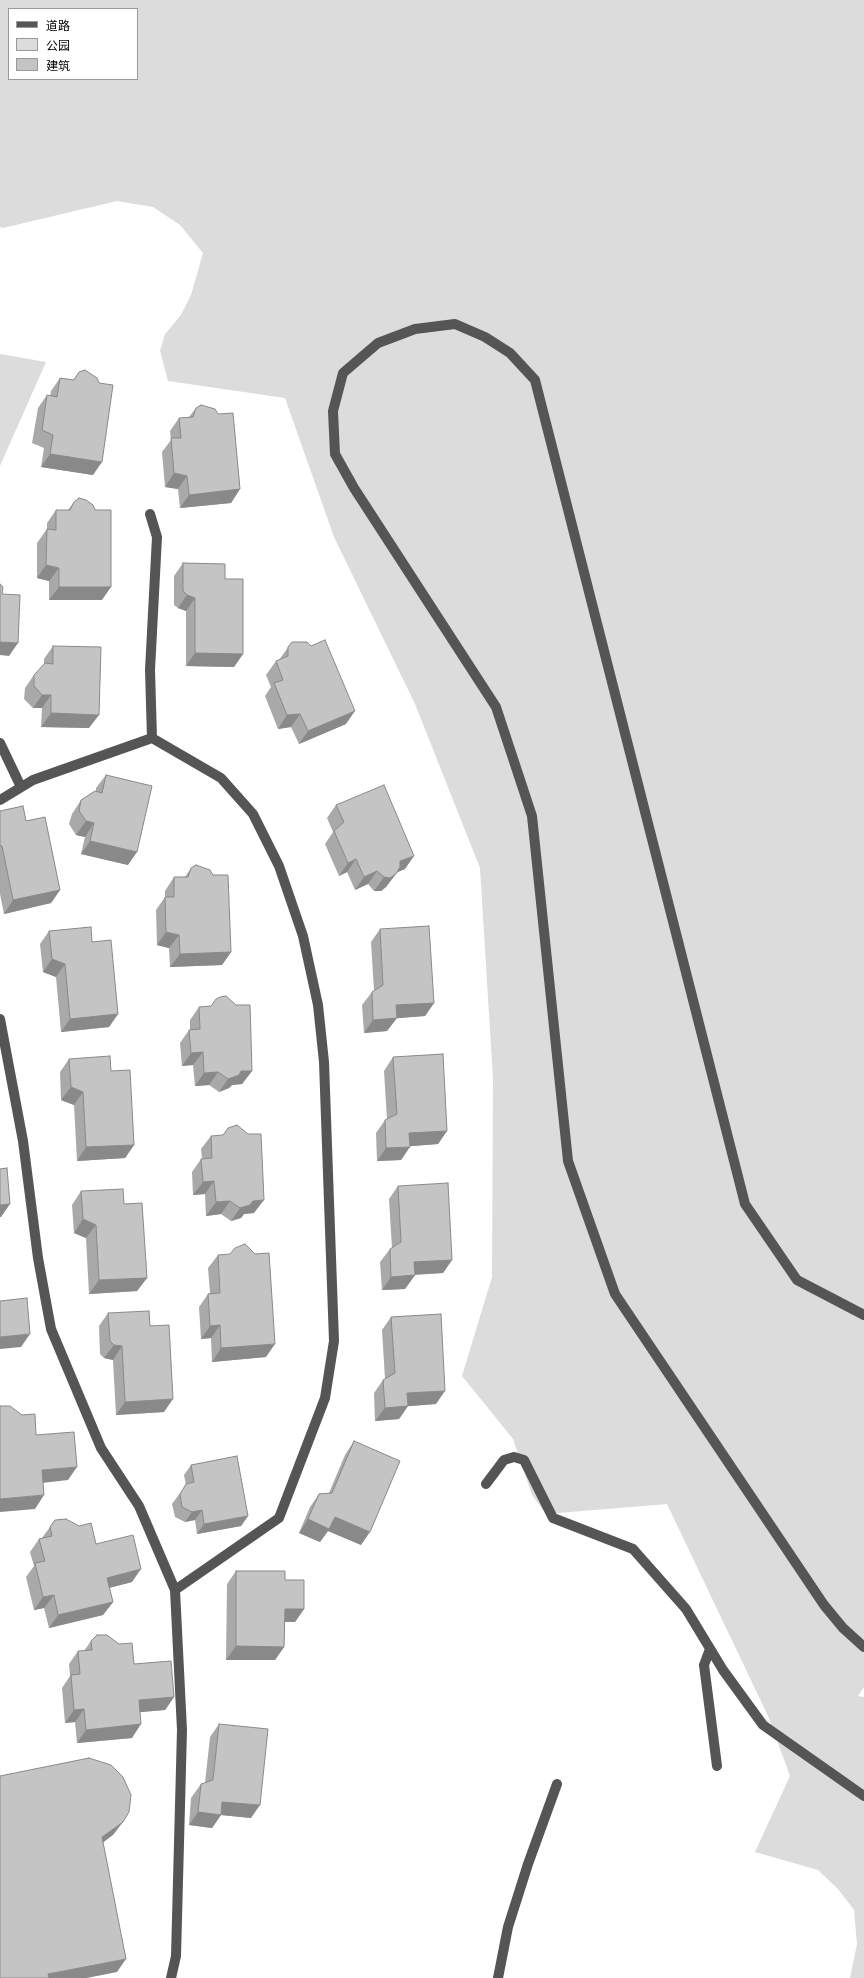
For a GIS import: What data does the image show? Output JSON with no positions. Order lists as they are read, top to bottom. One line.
{"legend":["道路","公园","建筑"]}
